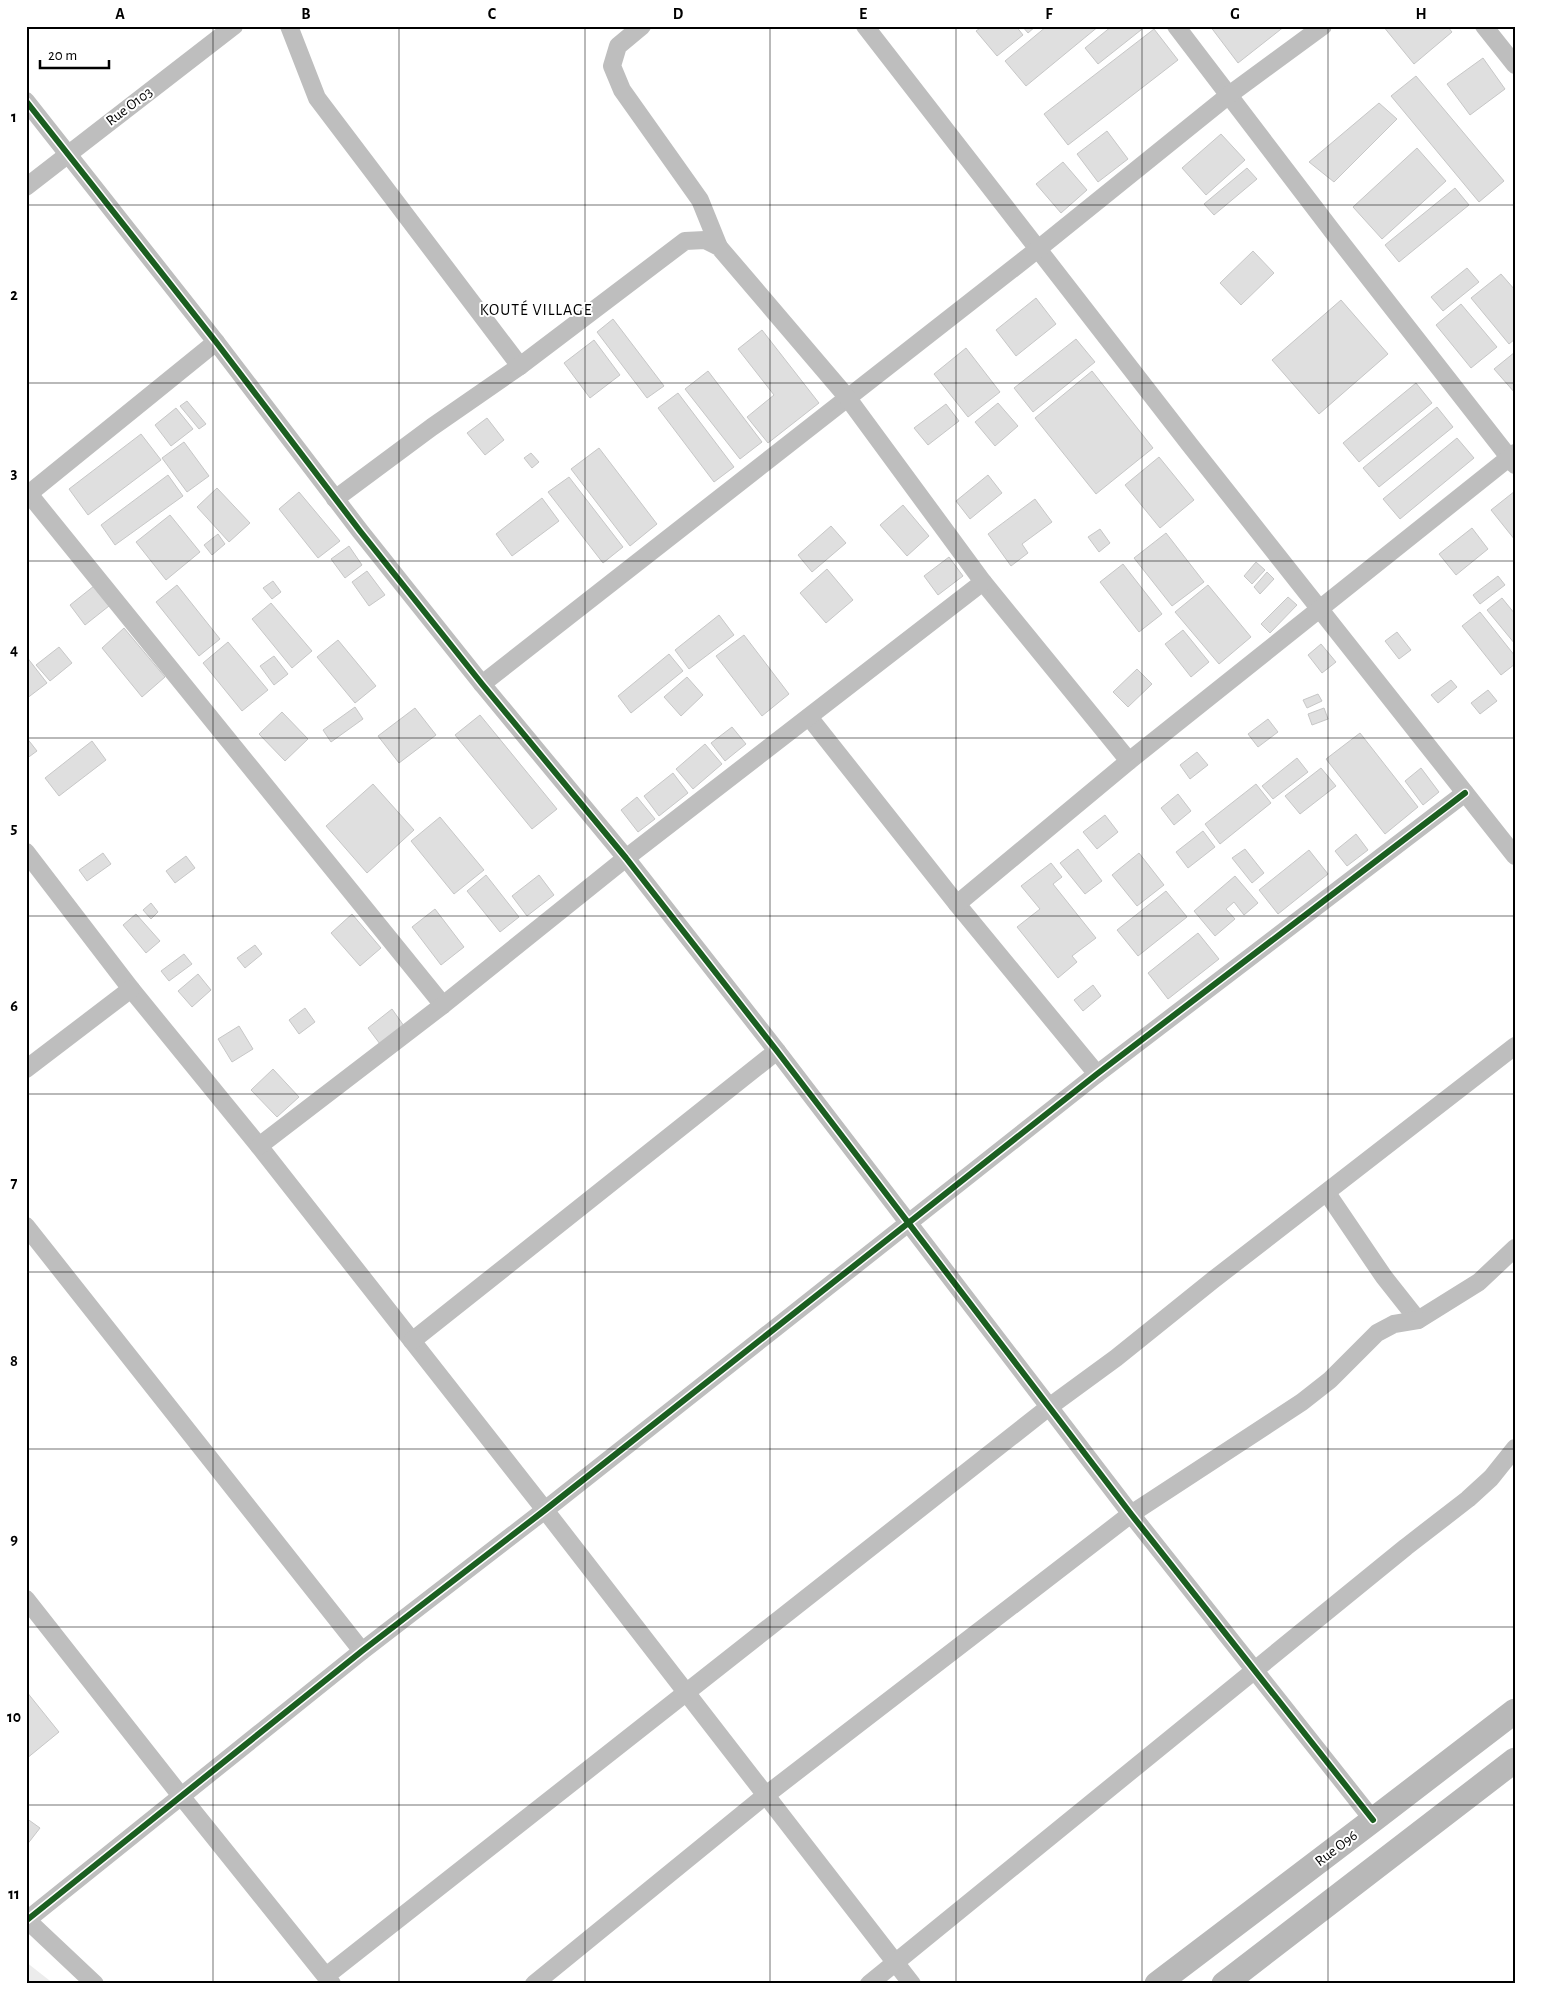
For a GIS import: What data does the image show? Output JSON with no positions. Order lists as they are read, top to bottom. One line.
{"streets":{"main road":["Rue O96"],"street":["Rue O103"]},"districts":["KOUTÉ VILLAGE"],"scale_bar":"20 m","grid":{"columns":["A","B","C","D","E","F","G","H"],"rows":["1","2","3","4","5","6","7","8","9","10","11"]}}
